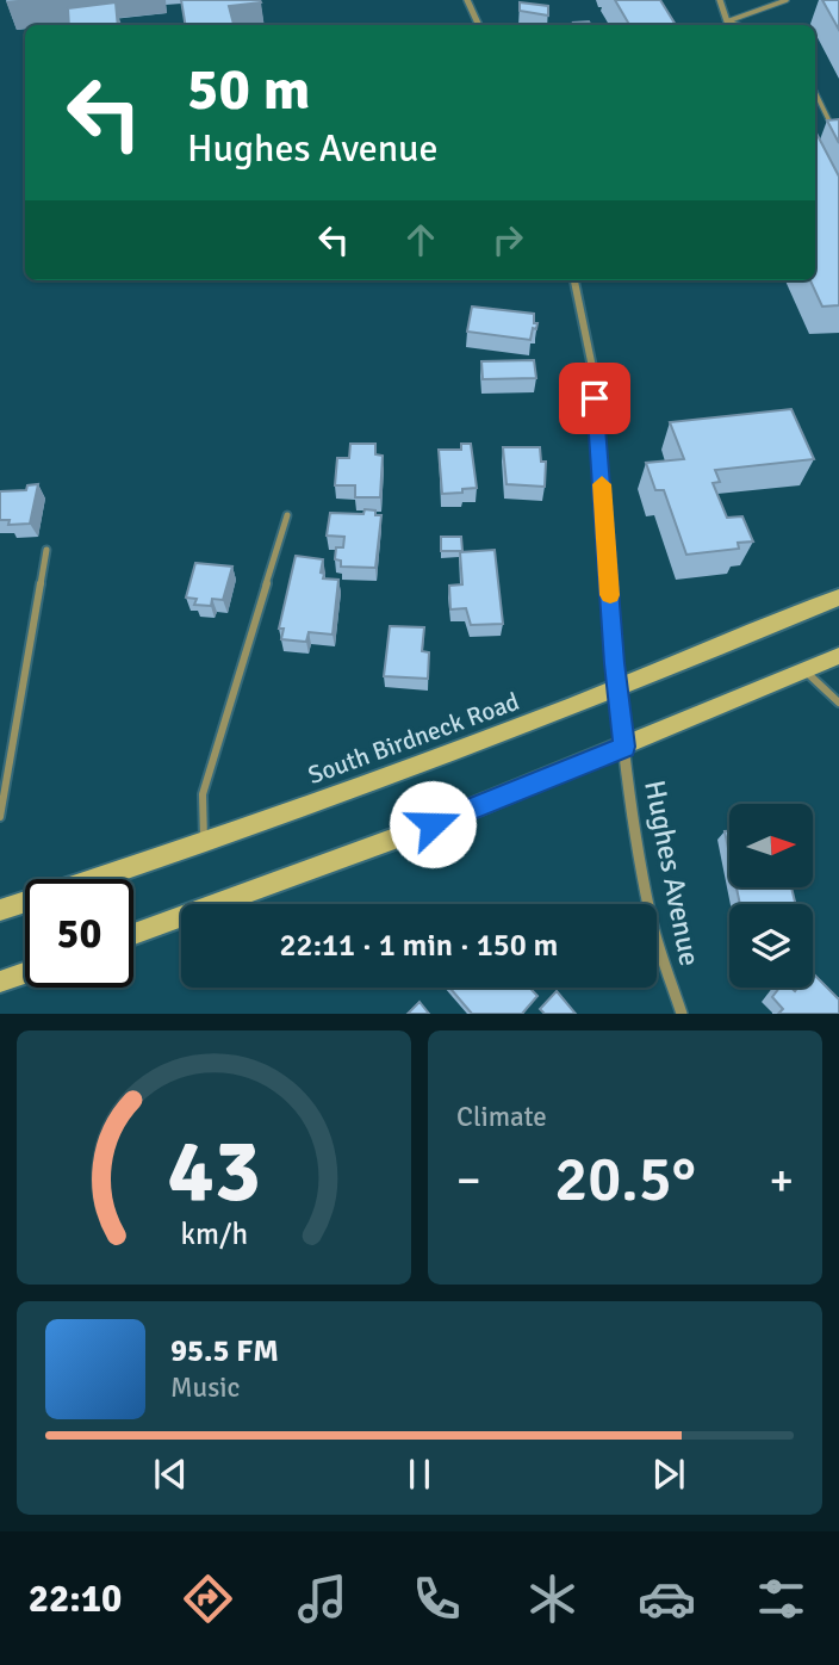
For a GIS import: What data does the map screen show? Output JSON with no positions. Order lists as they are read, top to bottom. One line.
{"streets":{"main road":["South Birdneck Road"],"street":["Hughes Avenue"]},"crossings":[["South Birdneck Road","Hughes Avenue"]],"north":"right","page":{"turn":["50 m","Hughes Avenue"],"limit":"50","trip":"22:11 · 1 min · 150 m","tile":"Climate","heat":["−","20.5°","+"],"song":["95.5 FM","Music"],"tabs":"22:10","gauge":["43","km/h"]}}
